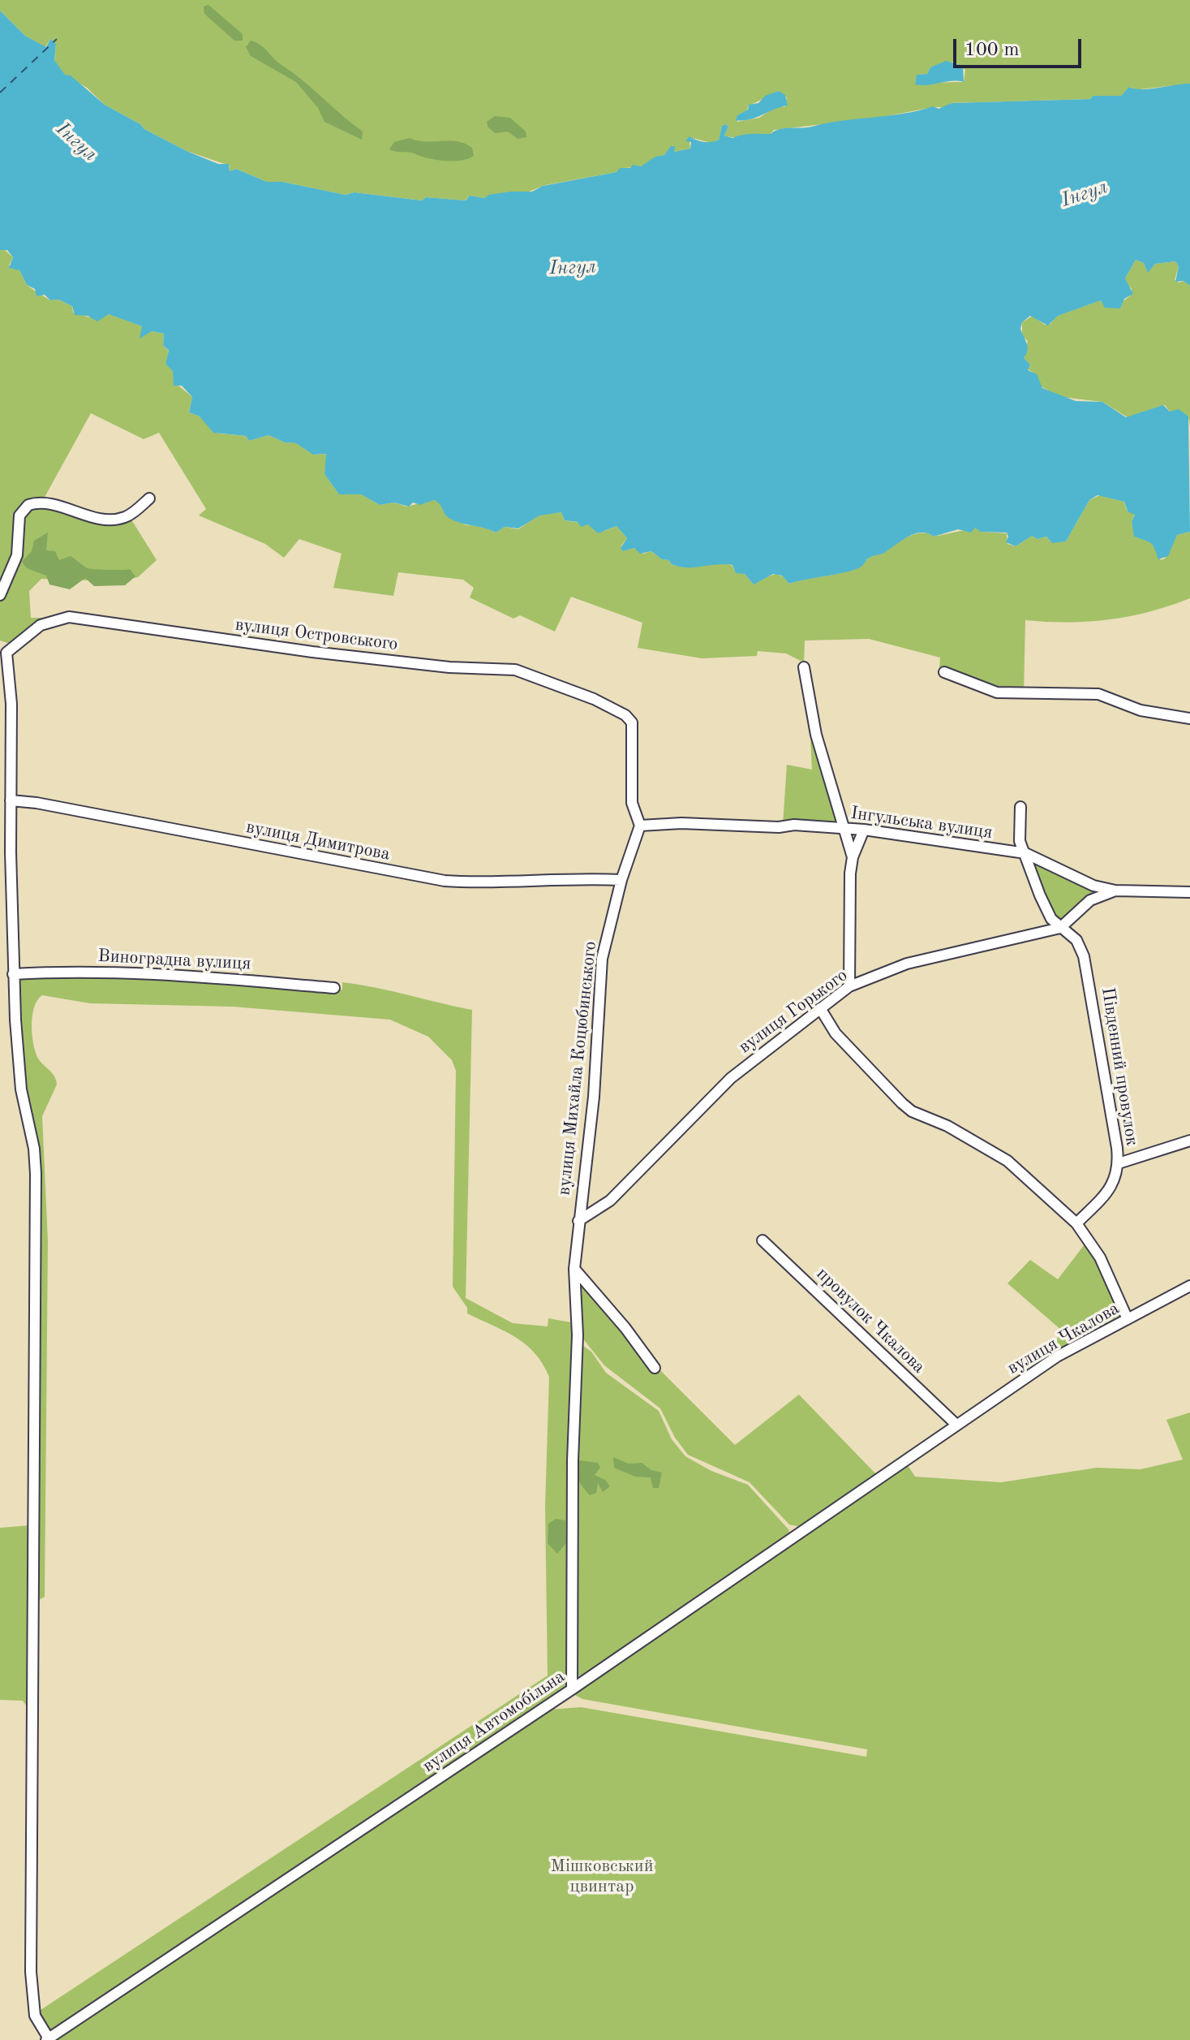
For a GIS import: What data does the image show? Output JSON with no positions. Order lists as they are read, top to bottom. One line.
{"streets":{"street":["вулиця Островського","Інгульська вулиця","вулиця Димитрова","Виноградна вулиця","вулиця Горького","Південний провулок","вулиця Михайла Коцюбинського","провулок Чкалова","вулиця Чкалова","вулиця Автомобільна"]},"crossings":[["вулиця Островського","Інгульська вулиця"],["вулиця Островського","вулиця Михайла Коцюбинського"],["Інгульська вулиця","вулиця Михайла Коцюбинського"],["вулиця Димитрова","вулиця Михайла Коцюбинського"],["вулиця Горького","вулиця Михайла Коцюбинського"],["вулиця Михайла Коцюбинського","вулиця Автомобільна"],["провулок Чкалова","вулиця Чкалова"],["провулок Чкалова","вулиця Автомобільна"],["вулиця Чкалова","вулиця Автомобільна"]],"water":["Інгул"],"parks":["Мішковський цвинтар"],"scale_bar":"100 m"}
